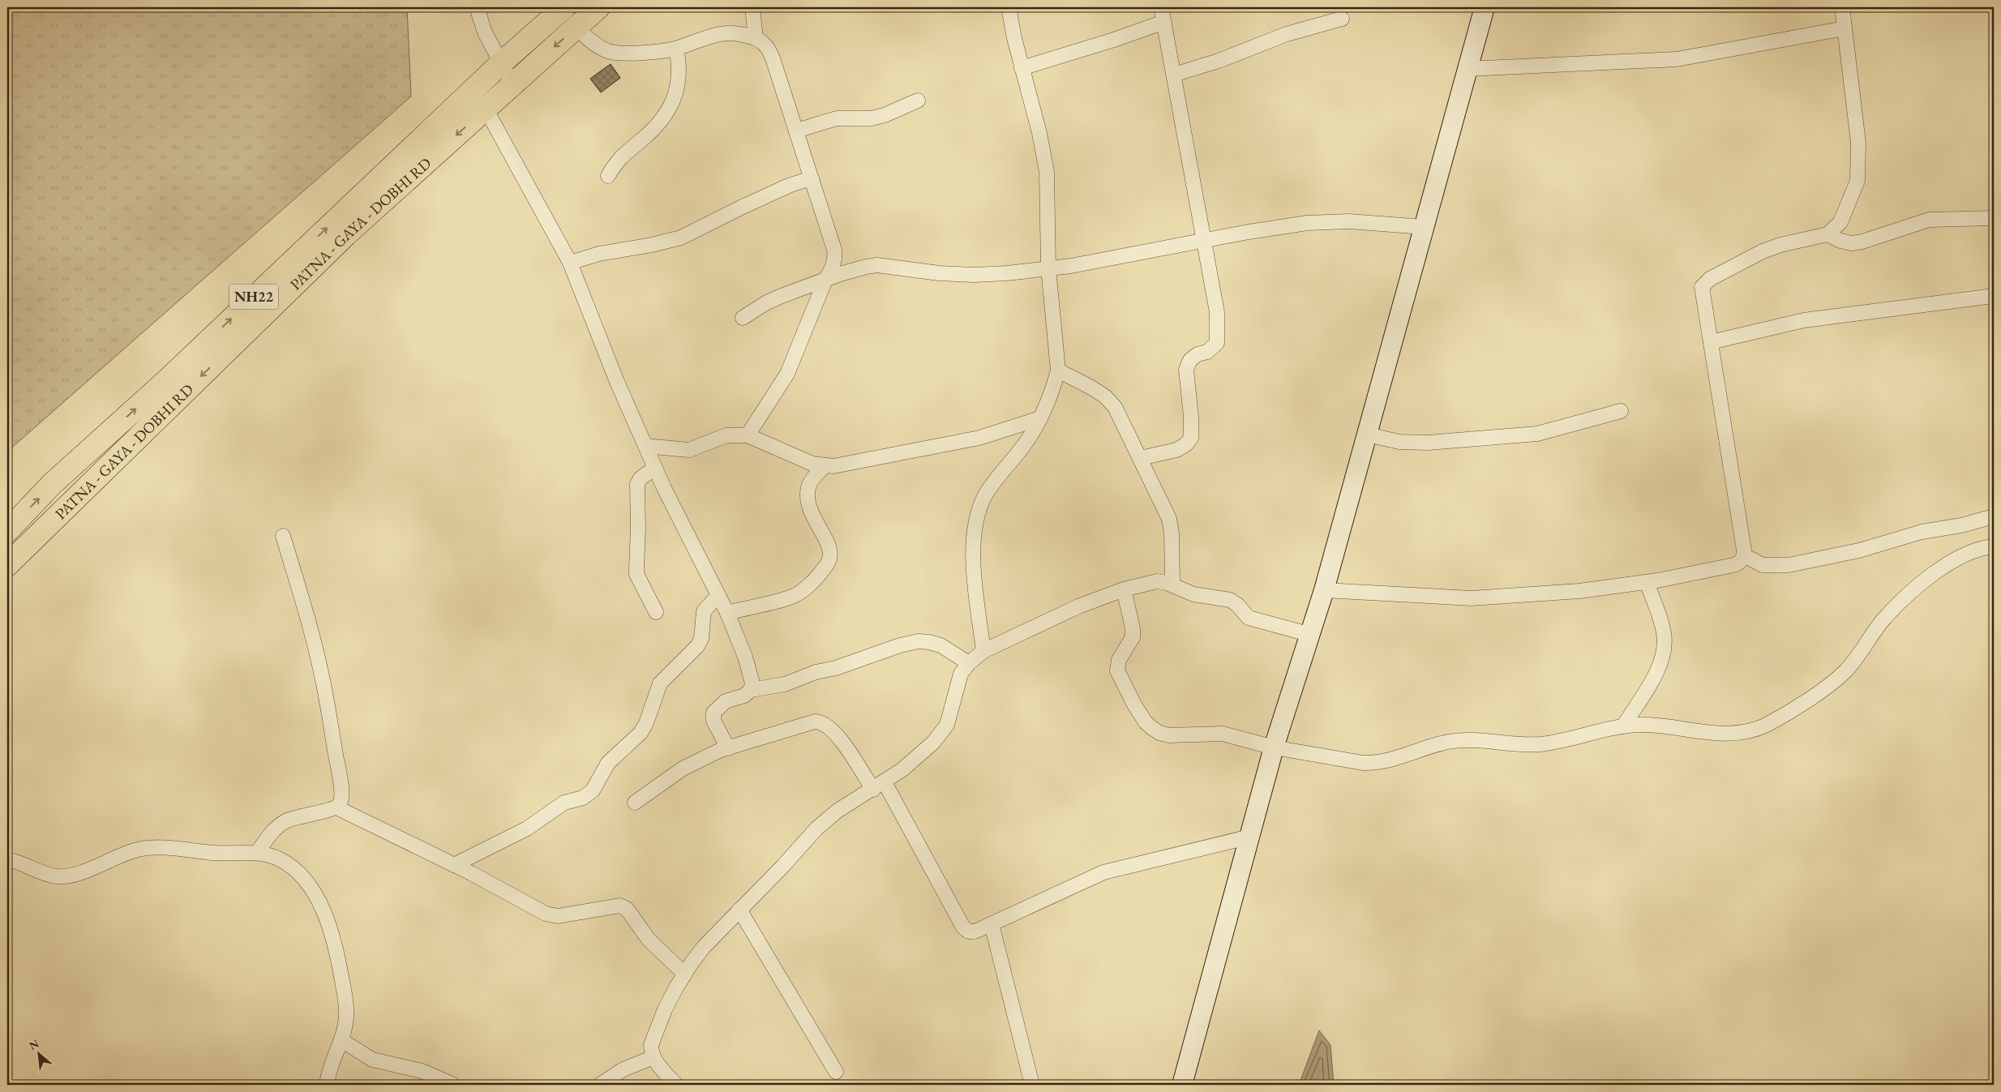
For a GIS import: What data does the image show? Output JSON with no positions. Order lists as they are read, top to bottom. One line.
{"streets":{"main road":["PATNA - GAYA - DOBHI RD","NH22"]},"north":"top left"}
